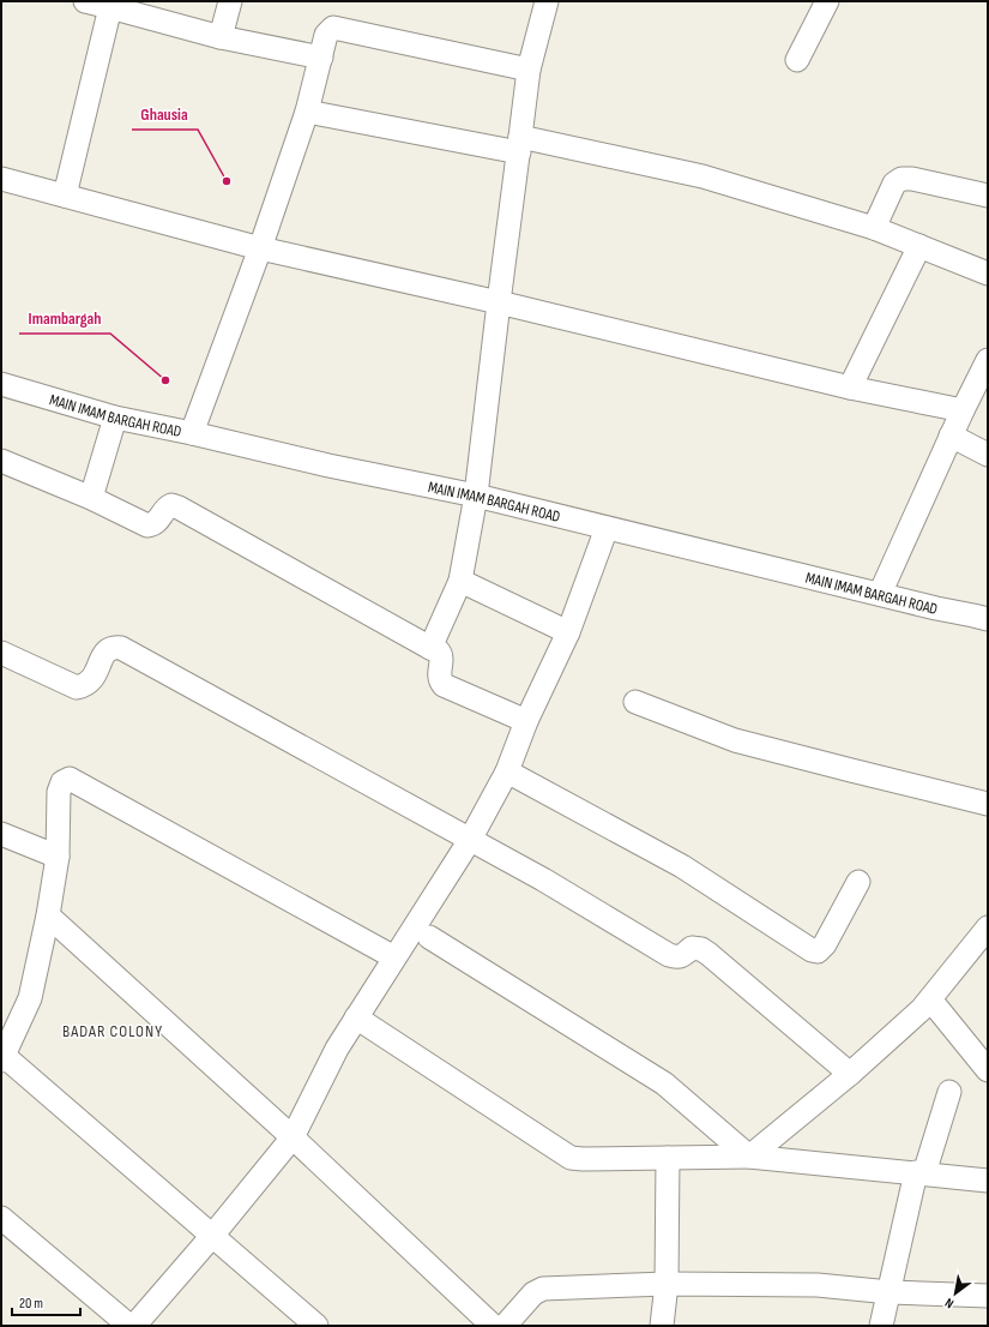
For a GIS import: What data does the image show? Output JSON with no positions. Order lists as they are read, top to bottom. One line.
{"streets":{"street":["MAIN IMAM BARGAH ROAD"]},"districts":["BADAR COLONY"],"places":["Ghausia","Imambargah"],"scale_bar":"20 m","north":"bottom left"}
